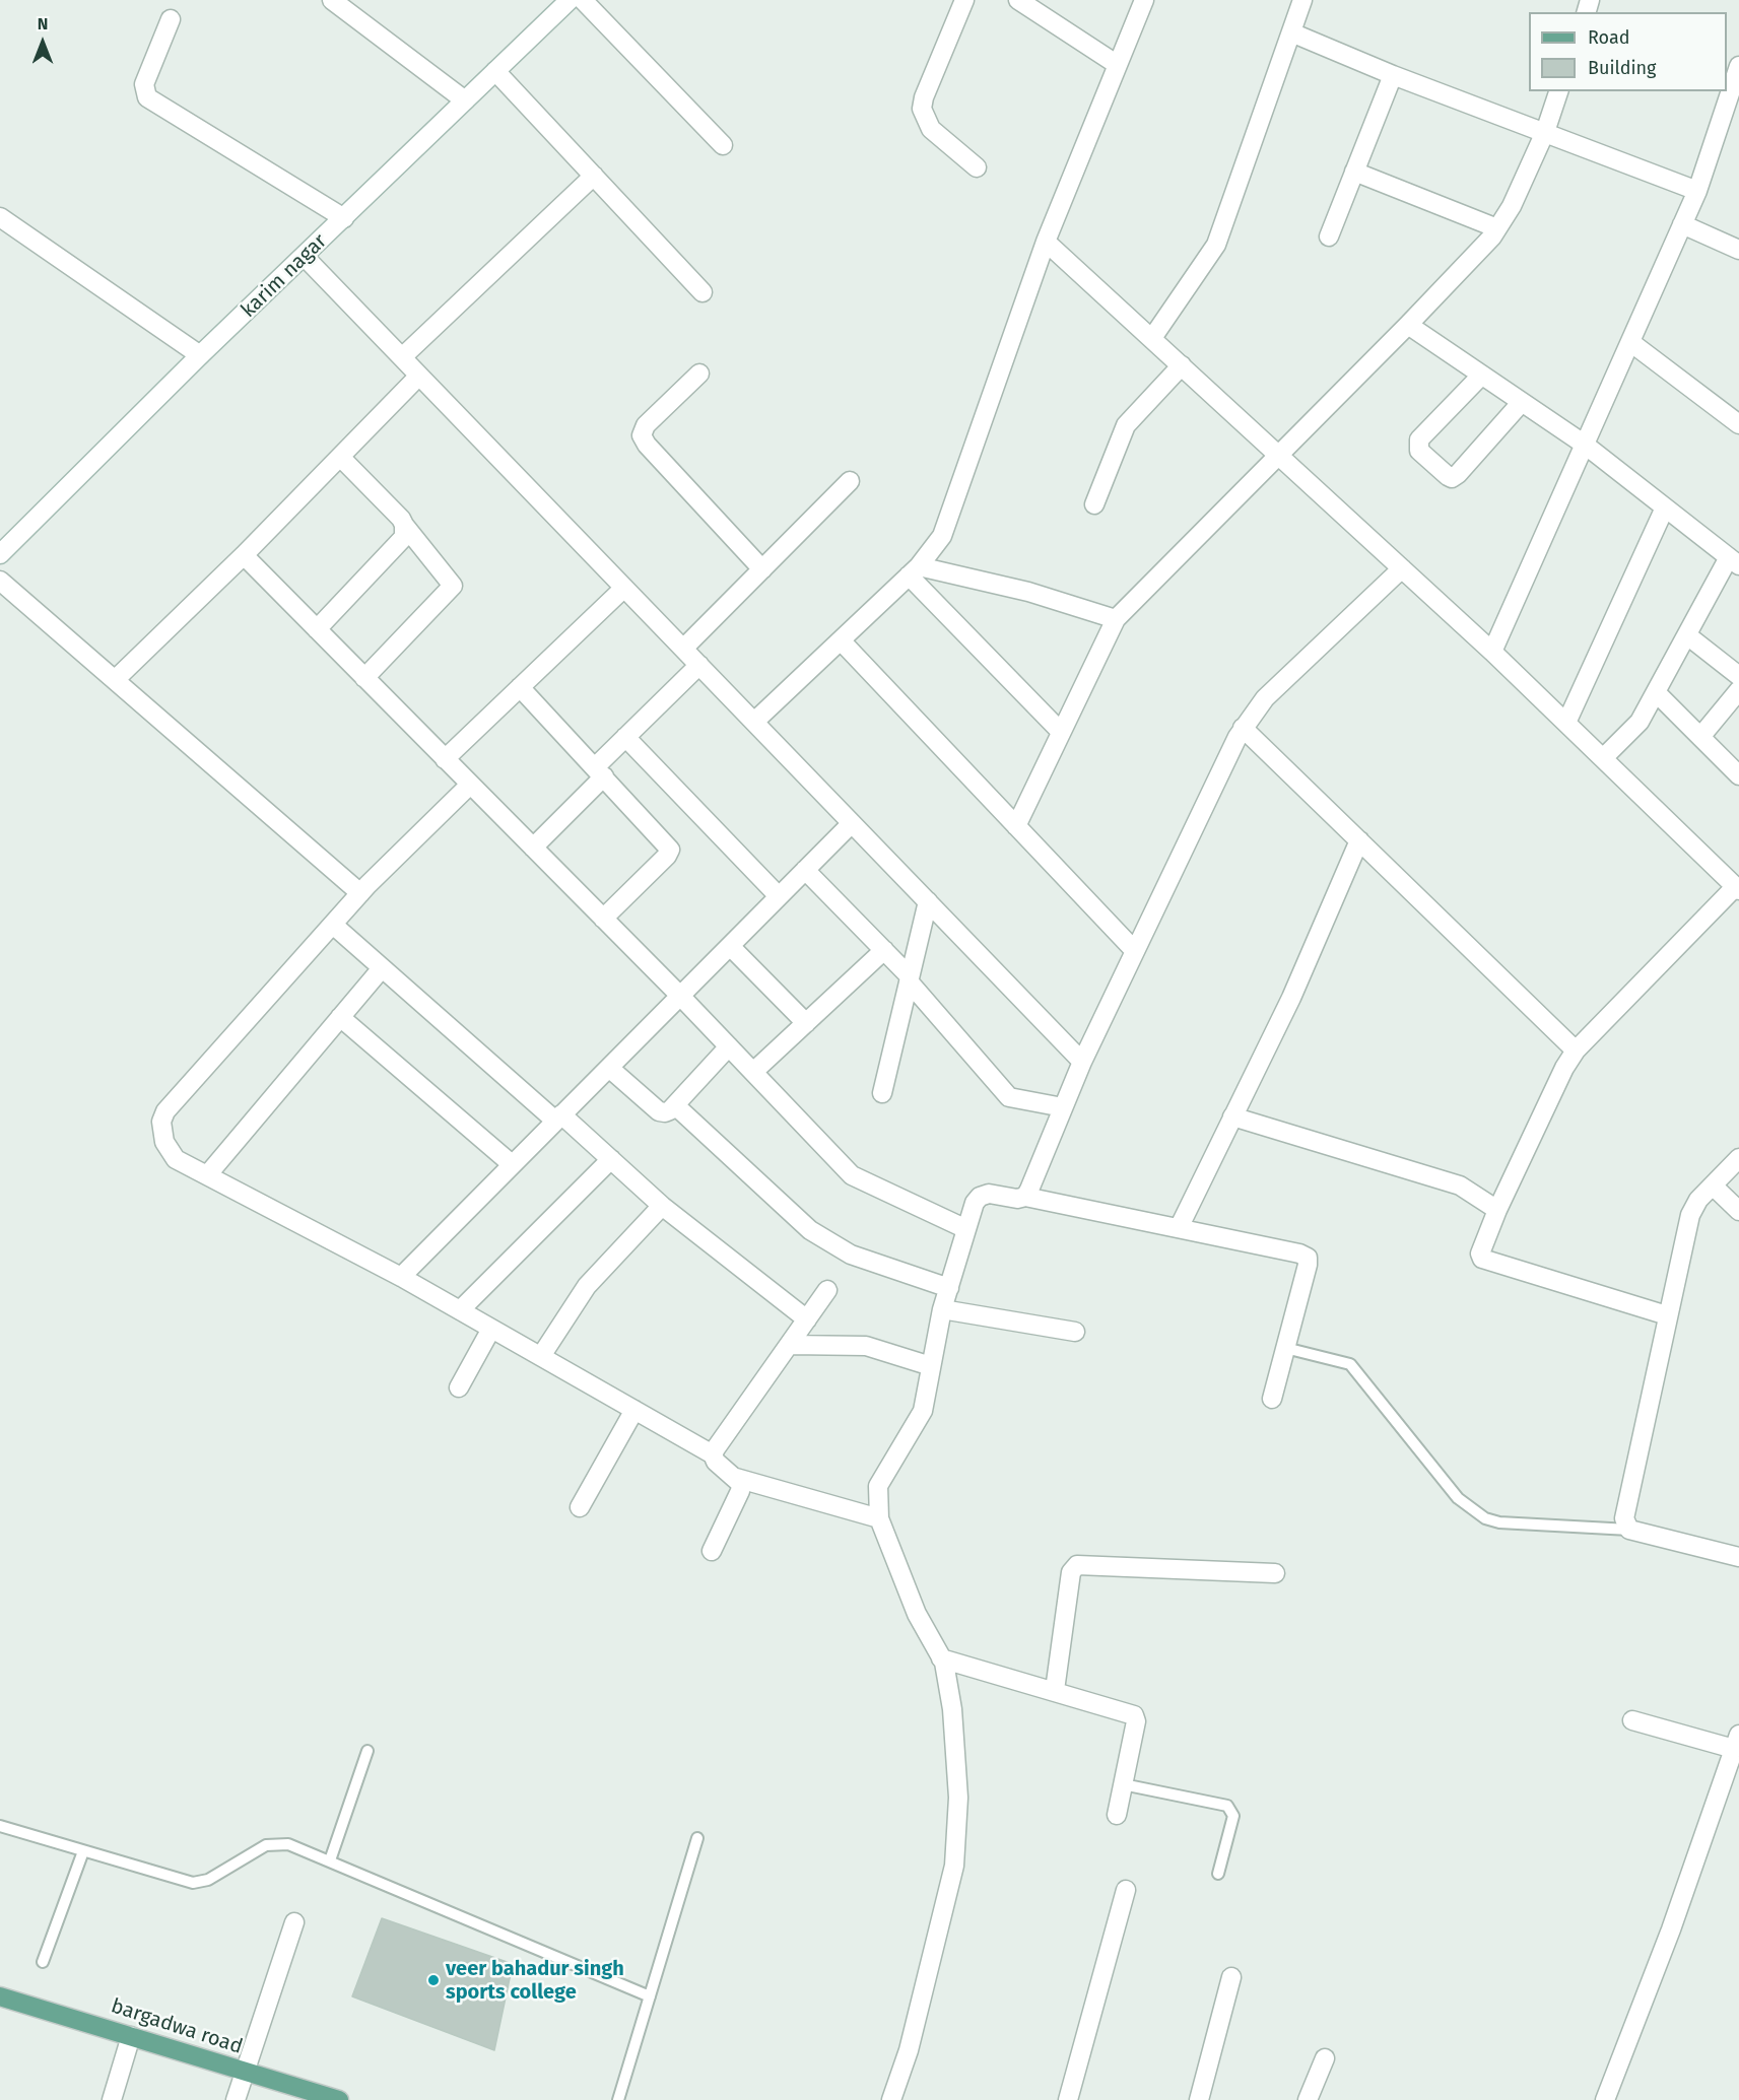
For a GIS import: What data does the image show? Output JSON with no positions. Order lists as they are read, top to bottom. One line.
{"streets":{"main road":["bargadwa road"],"street":["karim nagar"]},"places":["veer bahadur singh sports college"],"legend":["Road","Building"],"north":"top"}
